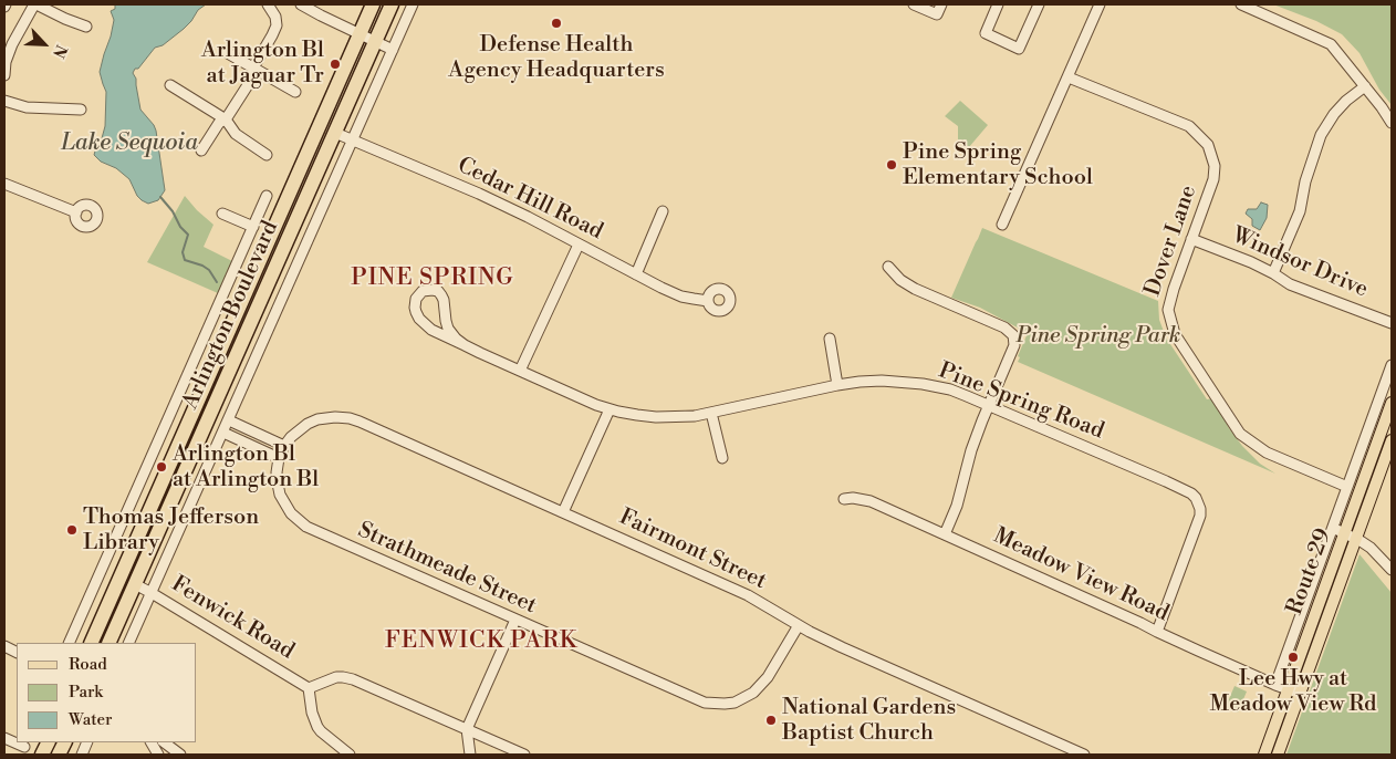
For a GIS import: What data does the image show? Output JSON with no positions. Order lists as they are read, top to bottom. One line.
{"streets":{"highway":["Arlington Boulevard"],"main road":["Route 29"],"street":["Cedar Hill Road","Dover Lane","Windsor Drive","Pine Spring Road","Fairmont Street","Strathmeade Street","Meadow View Road","Fenwick Road"]},"crossings":[["Cedar Hill Road","Arlington Boulevard"],["Dover Lane","Windsor Drive"],["Arlington Boulevard","Fenwick Road"],["Pine Spring Road","Meadow View Road"],["Fairmont Street","Strathmeade Street"],["Route 29","Meadow View Road"]],"districts":["PINE SPRING","FENWICK PARK"],"water":["Lake Sequoia"],"parks":["Pine Spring Park"],"places":["Defense Health Agency Headquarters","Arlington Bl at Jaguar Tr","Pine Spring Elementary School","Arlington Bl at Arlington Bl","Thomas Jefferson Library","Lee Hwy at Meadow View Rd","National Gardens Baptist Church"],"legend":["Road","Park","Water"],"north":"bottom right"}
